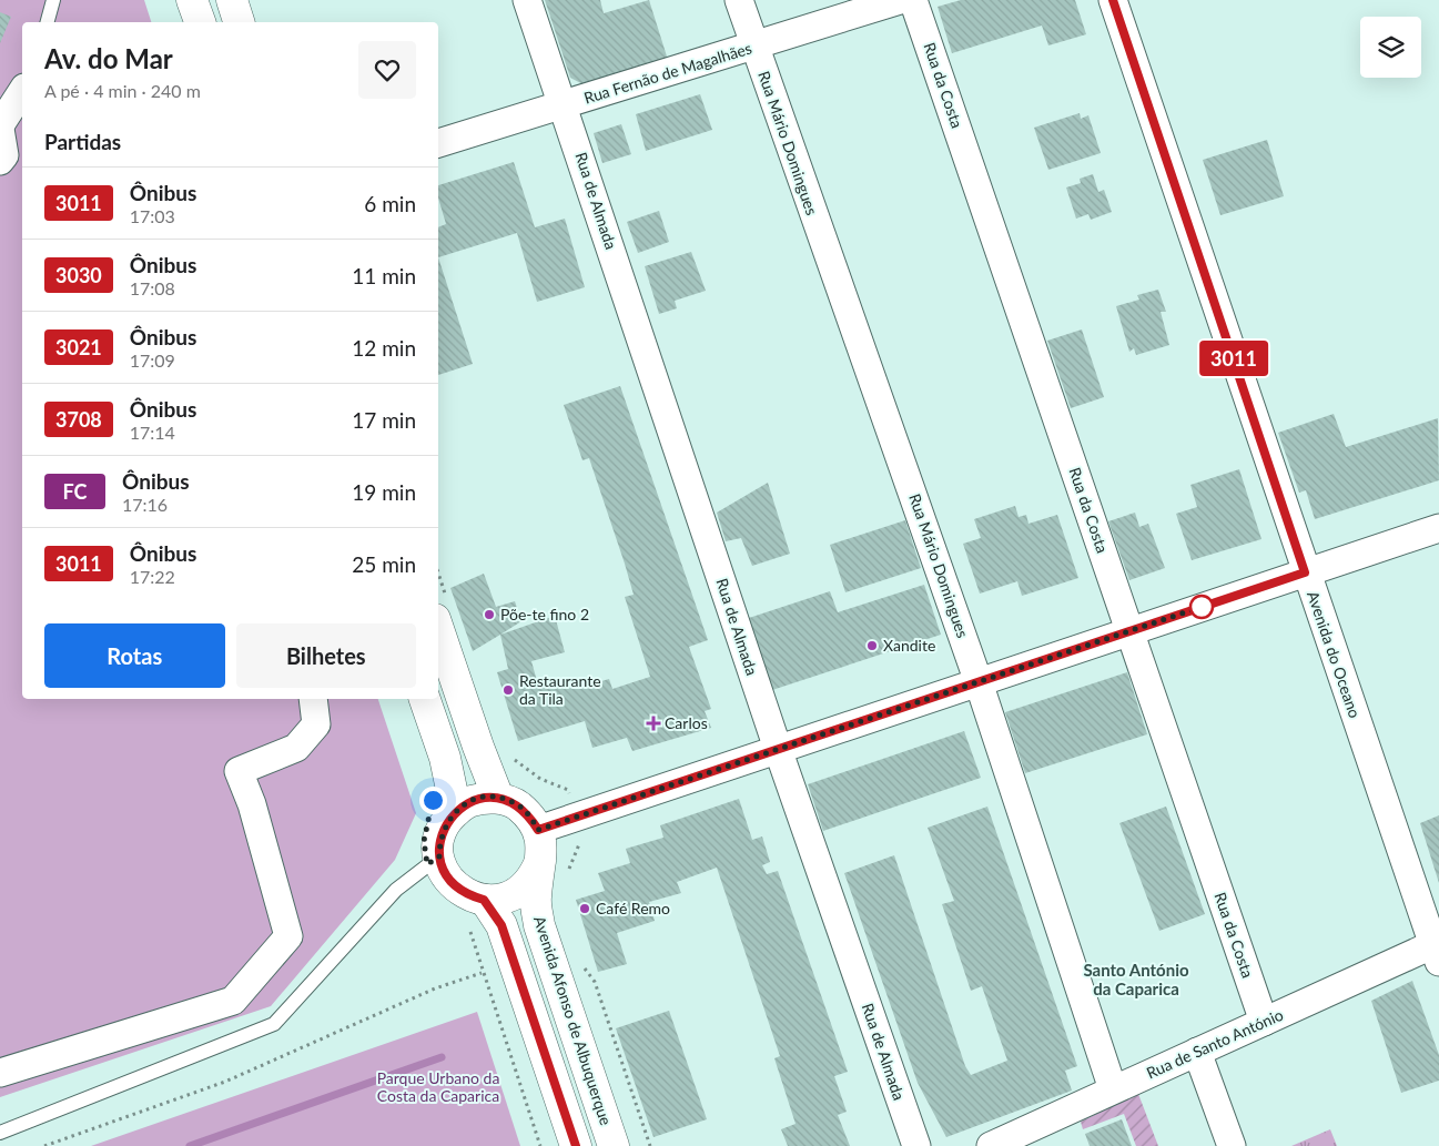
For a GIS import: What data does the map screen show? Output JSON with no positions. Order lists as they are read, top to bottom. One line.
{"streets":{"main road":["Avenida Afonso de Albuquerque"],"street":["Rua Fernão de Magalhães","Rua da Costa","Rua Mário Domingues","Rua de Almada","Avenida do Oceano","Rua de Santo António"]},"crossings":[["Rua Fernão de Magalhães","Rua Mário Domingues"],["Rua Fernão de Magalhães","Rua de Almada"],["Rua da Costa","Rua de Santo António"],["Rua Mário Domingues","Rua de Santo António"],["Avenida do Oceano","Rua de Santo António"]],"districts":["Santo António da Caparica"],"parks":["Parque Urbano da Costa da Caparica"],"places":{"other":["Põe-te fino 2","Xandite","Restaurante da Tila","Café Remo"],"health":["Carlos"]},"lines":["bus line 3011"],"page":{"on_map":"3011","heading":[["Av. do Mar","A pé · 4 min · 240 m"],"Partidas"],"list":[{"mark":"3011","name":"Ônibus","note":"17:03","value":"6 min"},{"mark":"3030","name":"Ônibus","note":"17:08","value":"11 min"},{"mark":"3021","name":"Ônibus","note":"17:09","value":"12 min"},{"mark":"3708","name":"Ônibus","note":"17:14","value":"17 min"},{"mark":"FC","name":"Ônibus","note":"17:16","value":"19 min"},{"mark":"3011","name":"Ônibus","note":"17:22","value":"25 min"}],"buttons":["Rotas","Bilhetes"]}}
